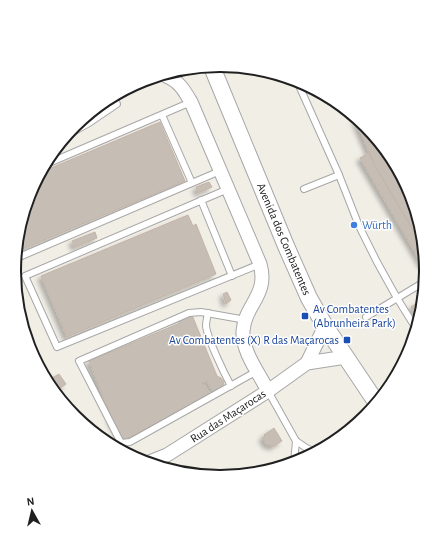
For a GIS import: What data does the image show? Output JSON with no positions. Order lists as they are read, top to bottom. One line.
{"streets":{"street":["Avenida dos Combatentes","Rua das Maçarocas"]},"crossings":[["Avenida dos Combatentes","Rua das Maçarocas"]],"places":{"other":["Würth"],"transit":["Av Combatentes (Abrunheira Park)","Av Combatentes (X) R das Maçarocas"]},"north":"top"}
